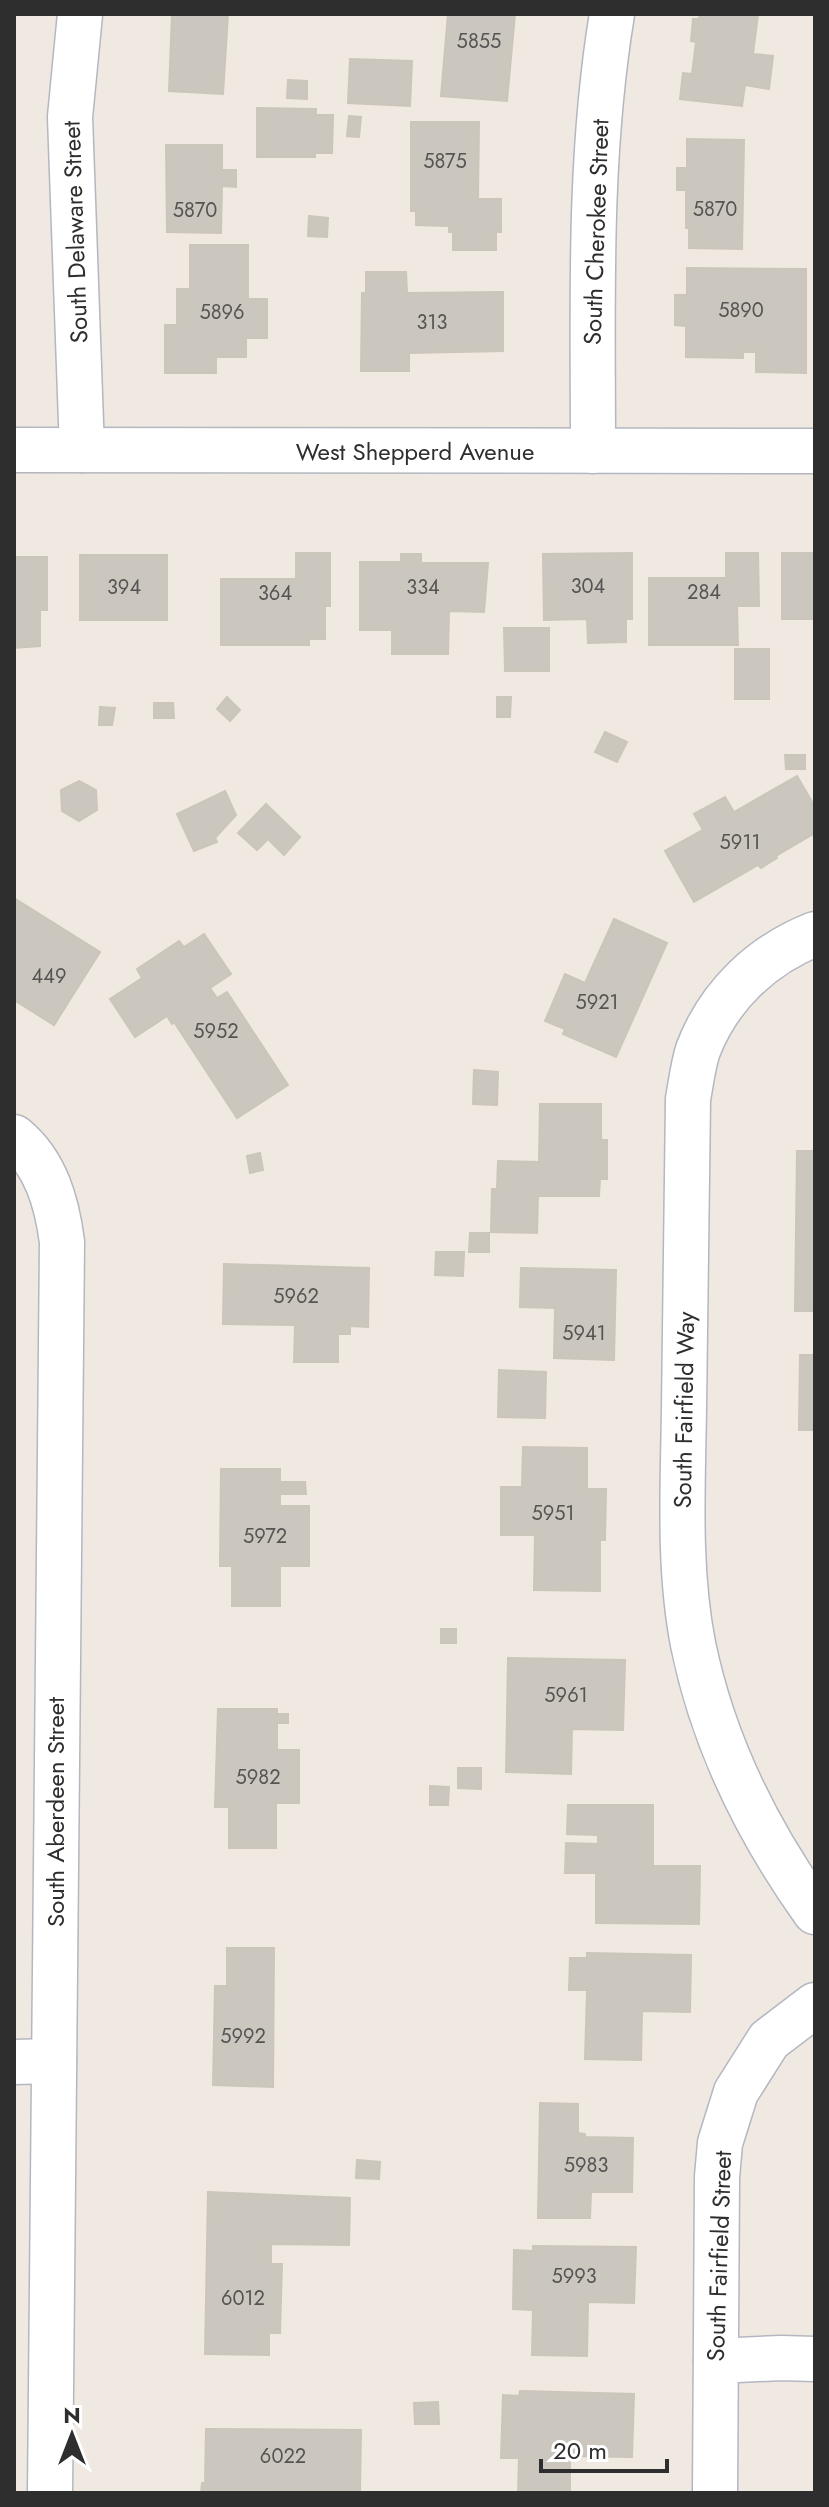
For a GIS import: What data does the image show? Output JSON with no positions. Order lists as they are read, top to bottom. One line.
{"streets":{"street":["South Delaware Street","South Cherokee Street","West Shepperd Avenue","South Fairfield Way","South Aberdeen Street","South Fairfield Street"]},"crossings":[["South Delaware Street","West Shepperd Avenue"],["South Cherokee Street","West Shepperd Avenue"]],"house_numbers":["5855","5875","5870","5870","5890","5896","313","304","394","334","284","364","5911","449","5921","5952","5962","5941","5951","5972","5961","5982","5992","5983","5993","6012","6022"],"scale_bar":"20 m","north":"top"}
